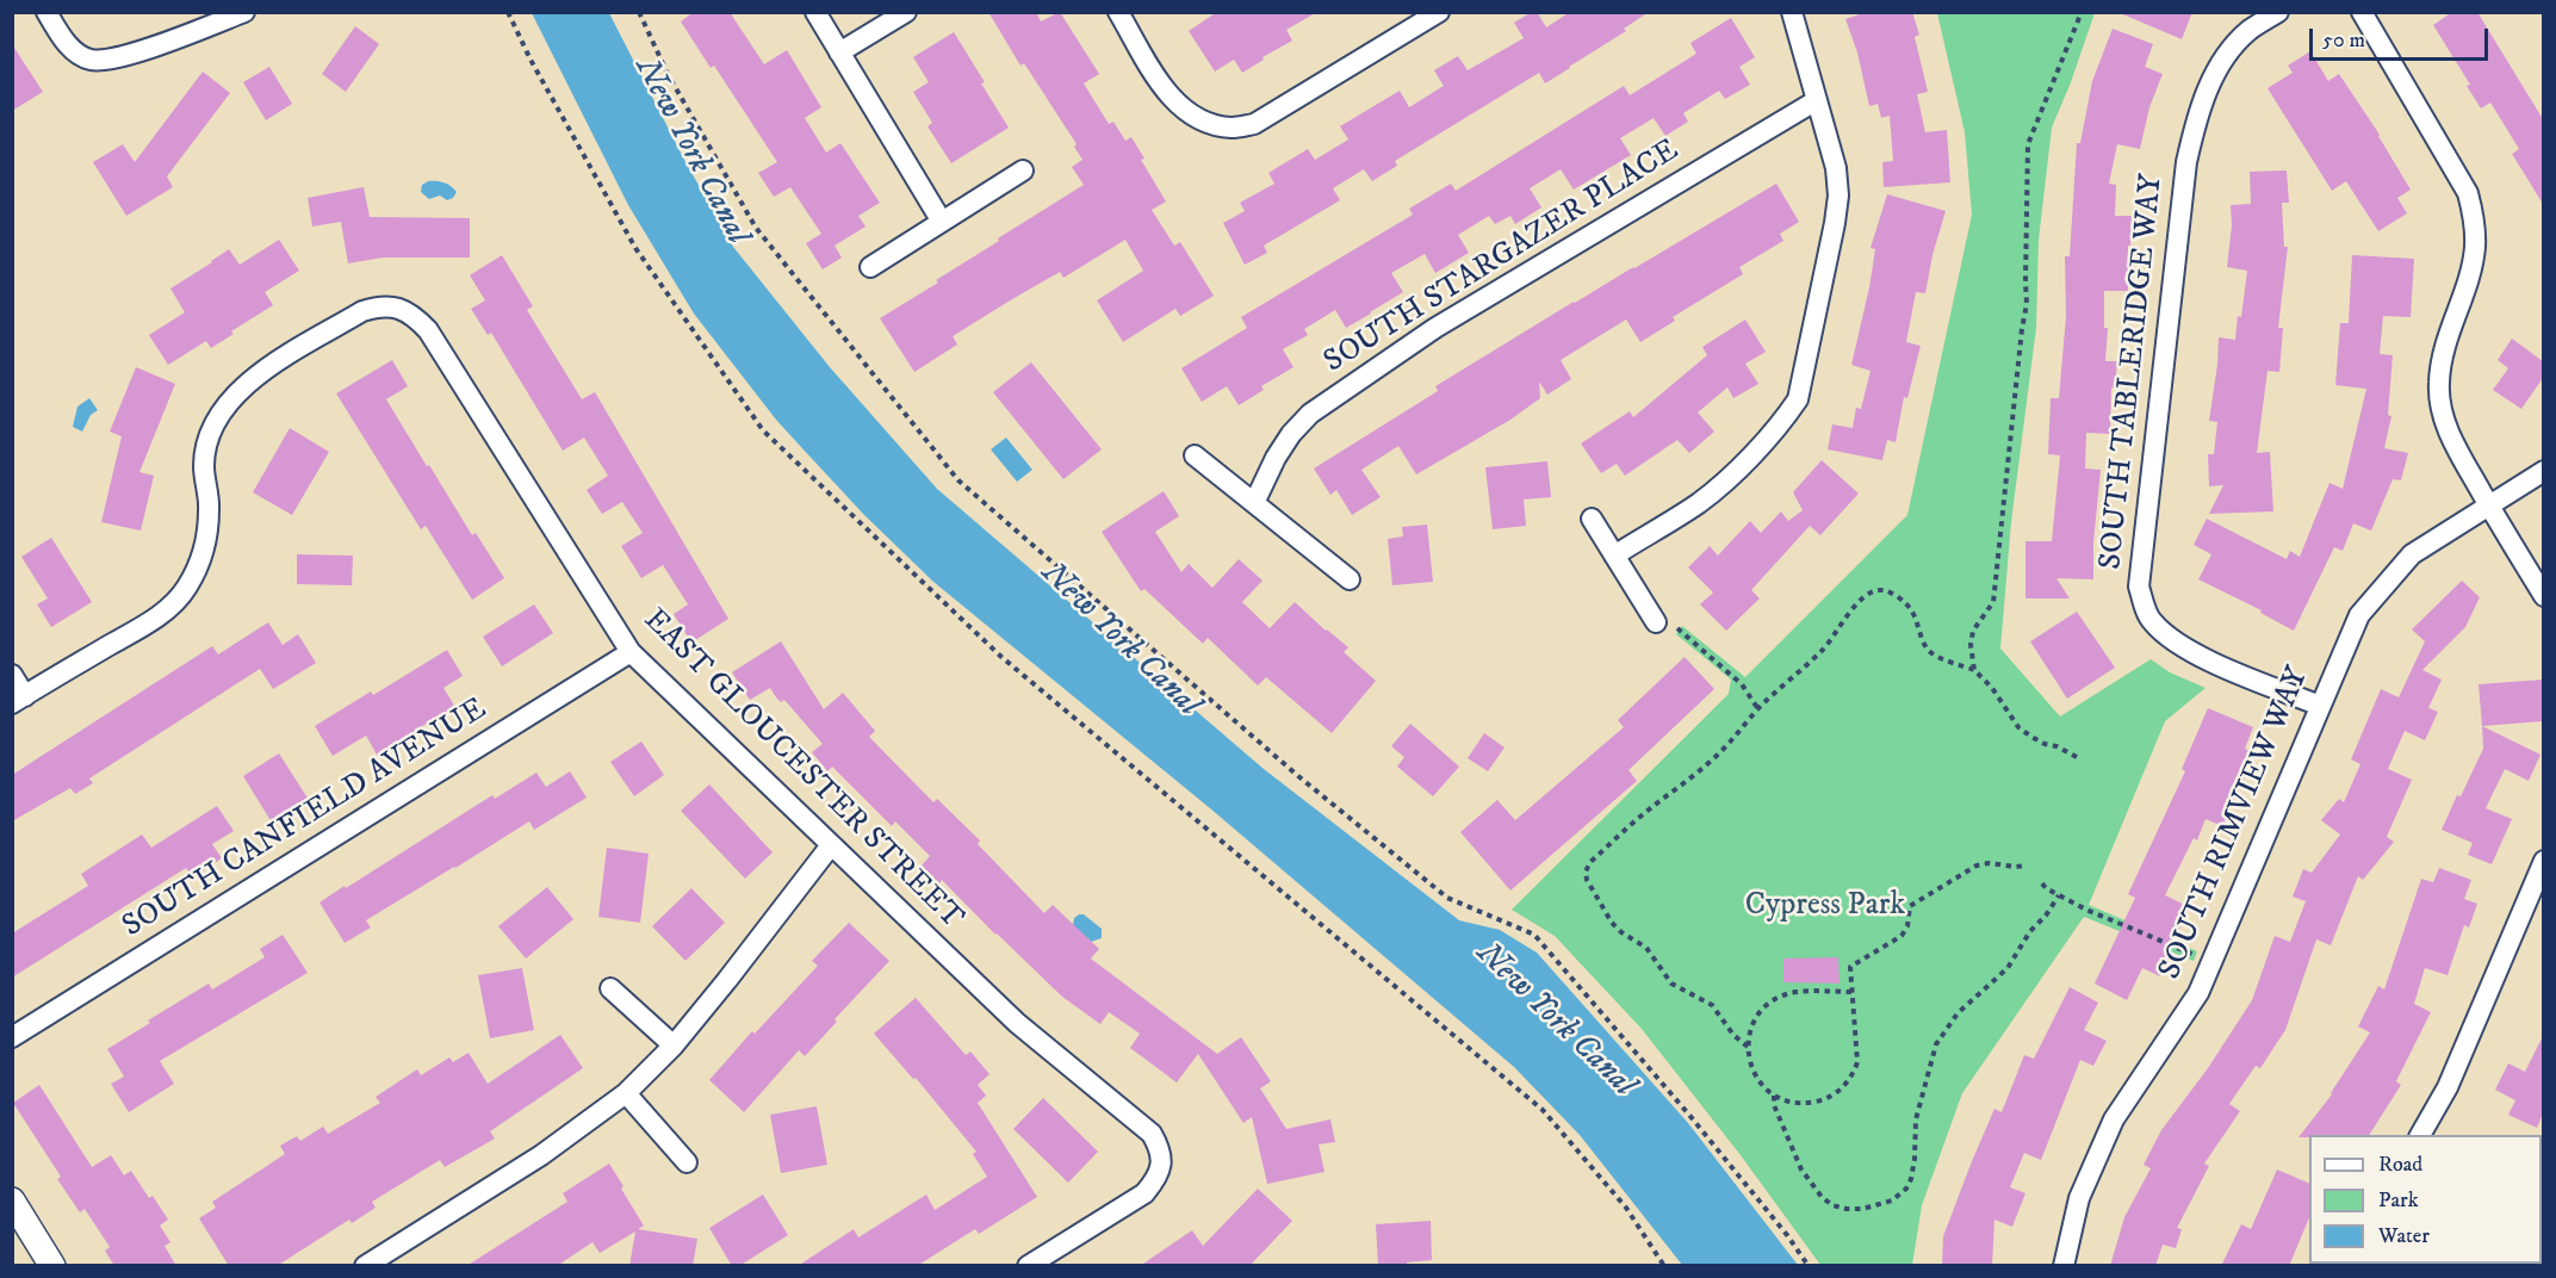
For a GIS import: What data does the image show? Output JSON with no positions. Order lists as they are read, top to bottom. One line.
{"streets":{"street":["SOUTH STARGAZER PLACE","SOUTH TABLERIDGE WAY","EAST GLOUCESTER STREET","SOUTH CANFIELD AVENUE","SOUTH RIMVIEW WAY"]},"crossings":[["SOUTH TABLERIDGE WAY","SOUTH RIMVIEW WAY"],["EAST GLOUCESTER STREET","SOUTH CANFIELD AVENUE"]],"water":["New York Canal"],"parks":["Cypress Park"],"legend":["Road","Park","Water"],"scale_bar":"50 m"}
